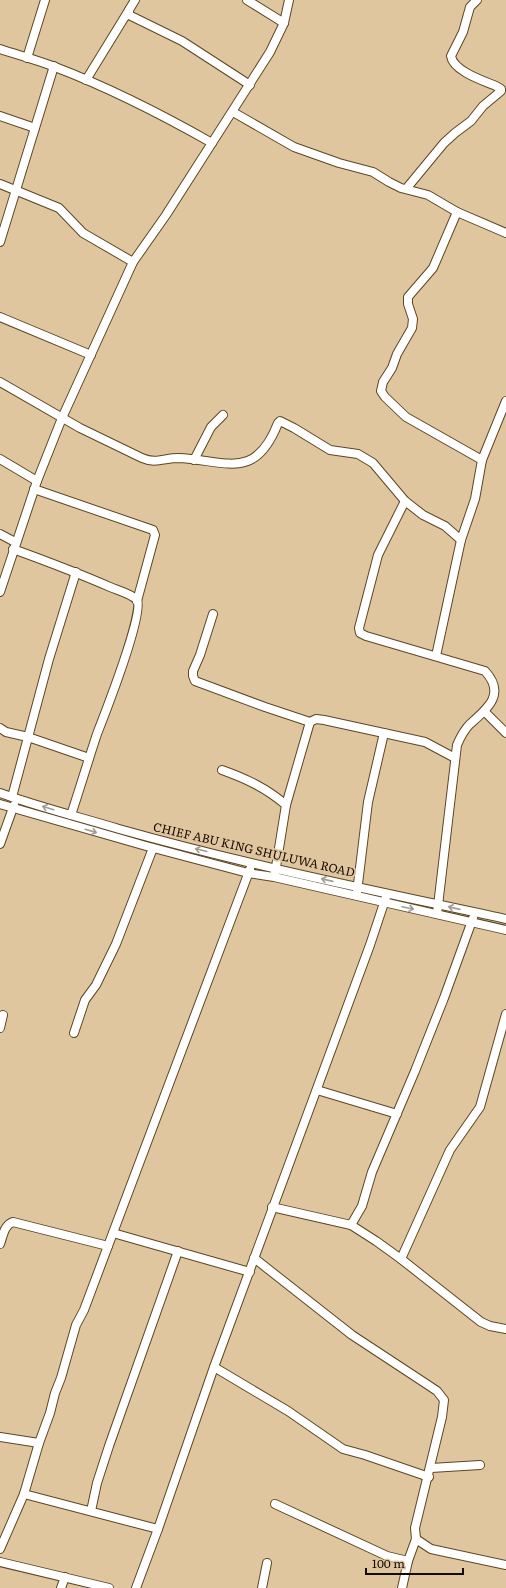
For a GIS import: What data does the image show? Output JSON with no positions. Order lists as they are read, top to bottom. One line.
{"streets":{"street":["CHIEF ABU KING SHULUWA ROAD"]},"scale_bar":"100 m"}
